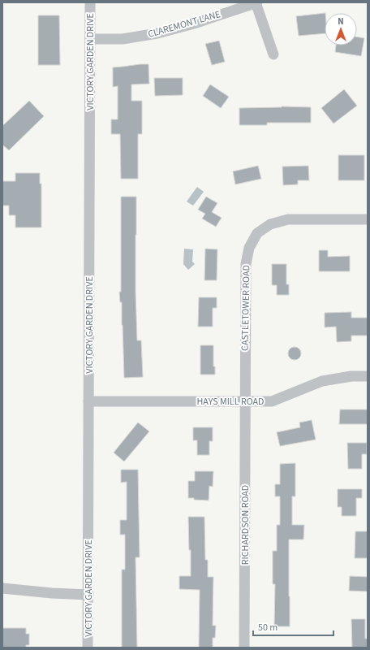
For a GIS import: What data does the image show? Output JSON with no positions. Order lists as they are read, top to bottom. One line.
{"streets":{"street":["CLAREMONT LANE","VICTORY GARDEN DRIVE","CASTLETOWER ROAD","HAYS MILL ROAD","RICHARDSON ROAD"]},"crossings":[["CLAREMONT LANE","VICTORY GARDEN DRIVE"],["VICTORY GARDEN DRIVE","HAYS MILL ROAD"],["CASTLETOWER ROAD","HAYS MILL ROAD"],["CASTLETOWER ROAD","RICHARDSON ROAD"],["HAYS MILL ROAD","RICHARDSON ROAD"]],"scale_bar":"50 m","north":"top"}
